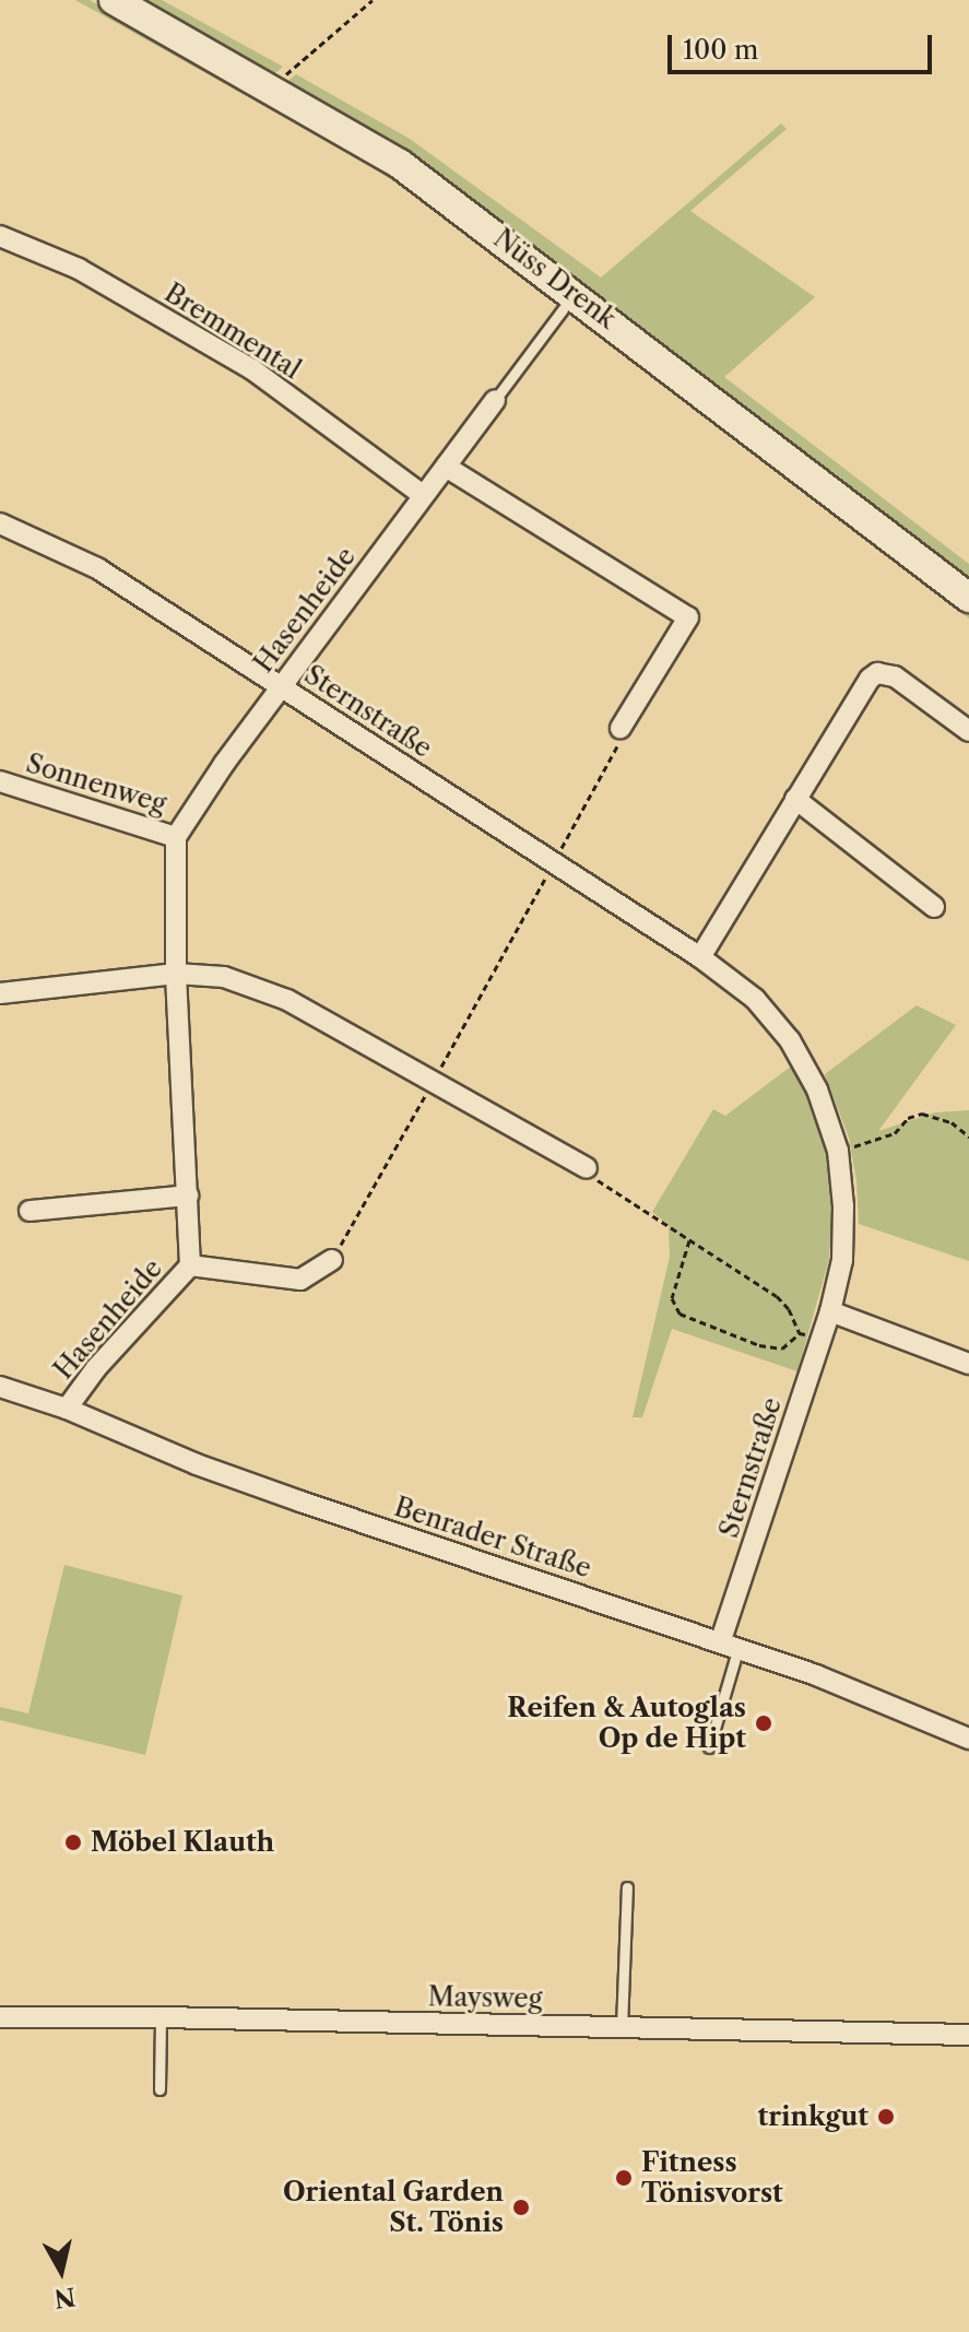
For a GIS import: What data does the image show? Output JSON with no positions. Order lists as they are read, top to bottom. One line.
{"streets":{"main road":["Nüss Drenk"],"street":["Bremmental","Hasenheide","Sternstraße","Sonnenweg","Benrader Straße","Maysweg"]},"crossings":[["Bremmental","Hasenheide"],["Hasenheide","Sternstraße"],["Hasenheide","Sonnenweg"],["Hasenheide","Benrader Straße"],["Sternstraße","Benrader Straße"]],"places":["Reifen & Autoglas Op de Hipt","Möbel Klauth","trinkgut","Fitness Tönisvorst","Oriental Garden St. Tönis"],"scale_bar":"100 m","north":"bottom"}
